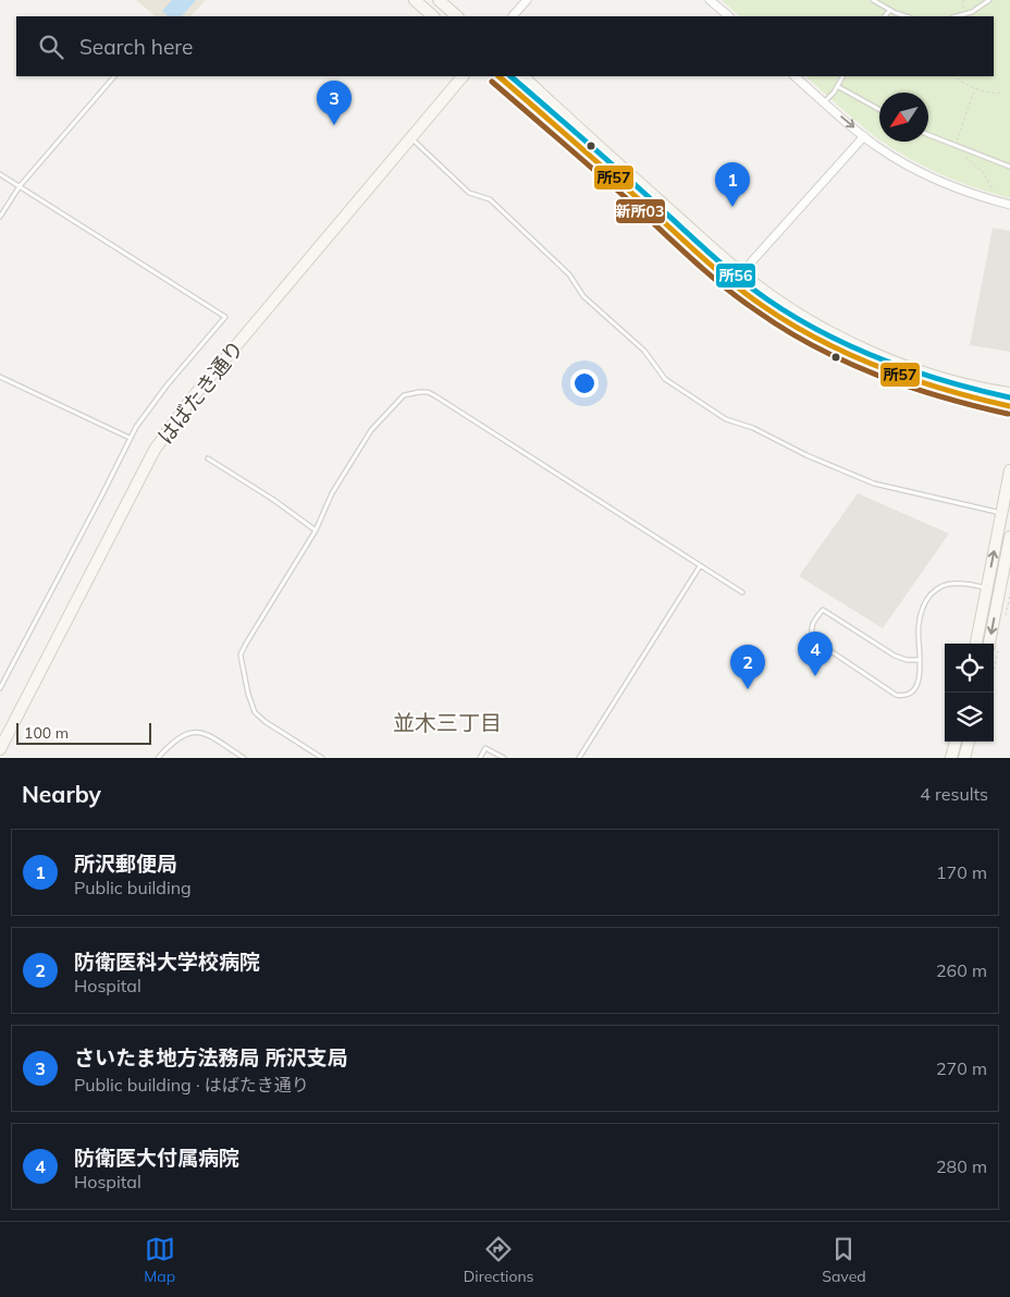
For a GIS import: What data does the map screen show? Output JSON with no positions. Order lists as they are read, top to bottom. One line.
{"streets":{"street":["はばたき通り"]},"districts":["並木三丁目"],"lines":["transit line 所57","transit line 所56","transit line 新所03"],"scale_bar":"100 m","north":"bottom left","page":{"search":"Search here","pins":["3","1","4","2"],"scale":"100 m","heading":["Nearby","4 results"],"list":[{"mark":"1","name":"所沢郵便局","note":"Public building","value":"170 m"},{"mark":"2","name":"防衛医科大学校病院","note":"Hospital","value":"260 m"},{"mark":"3","name":"さいたま地方法務局 所沢支局","note":"Public building · はばたき通り","value":"270 m"},{"mark":"4","name":"防衛医大付属病院","note":"Hospital","value":"280 m"}],"nav":["Map","Directions","Saved"]}}
